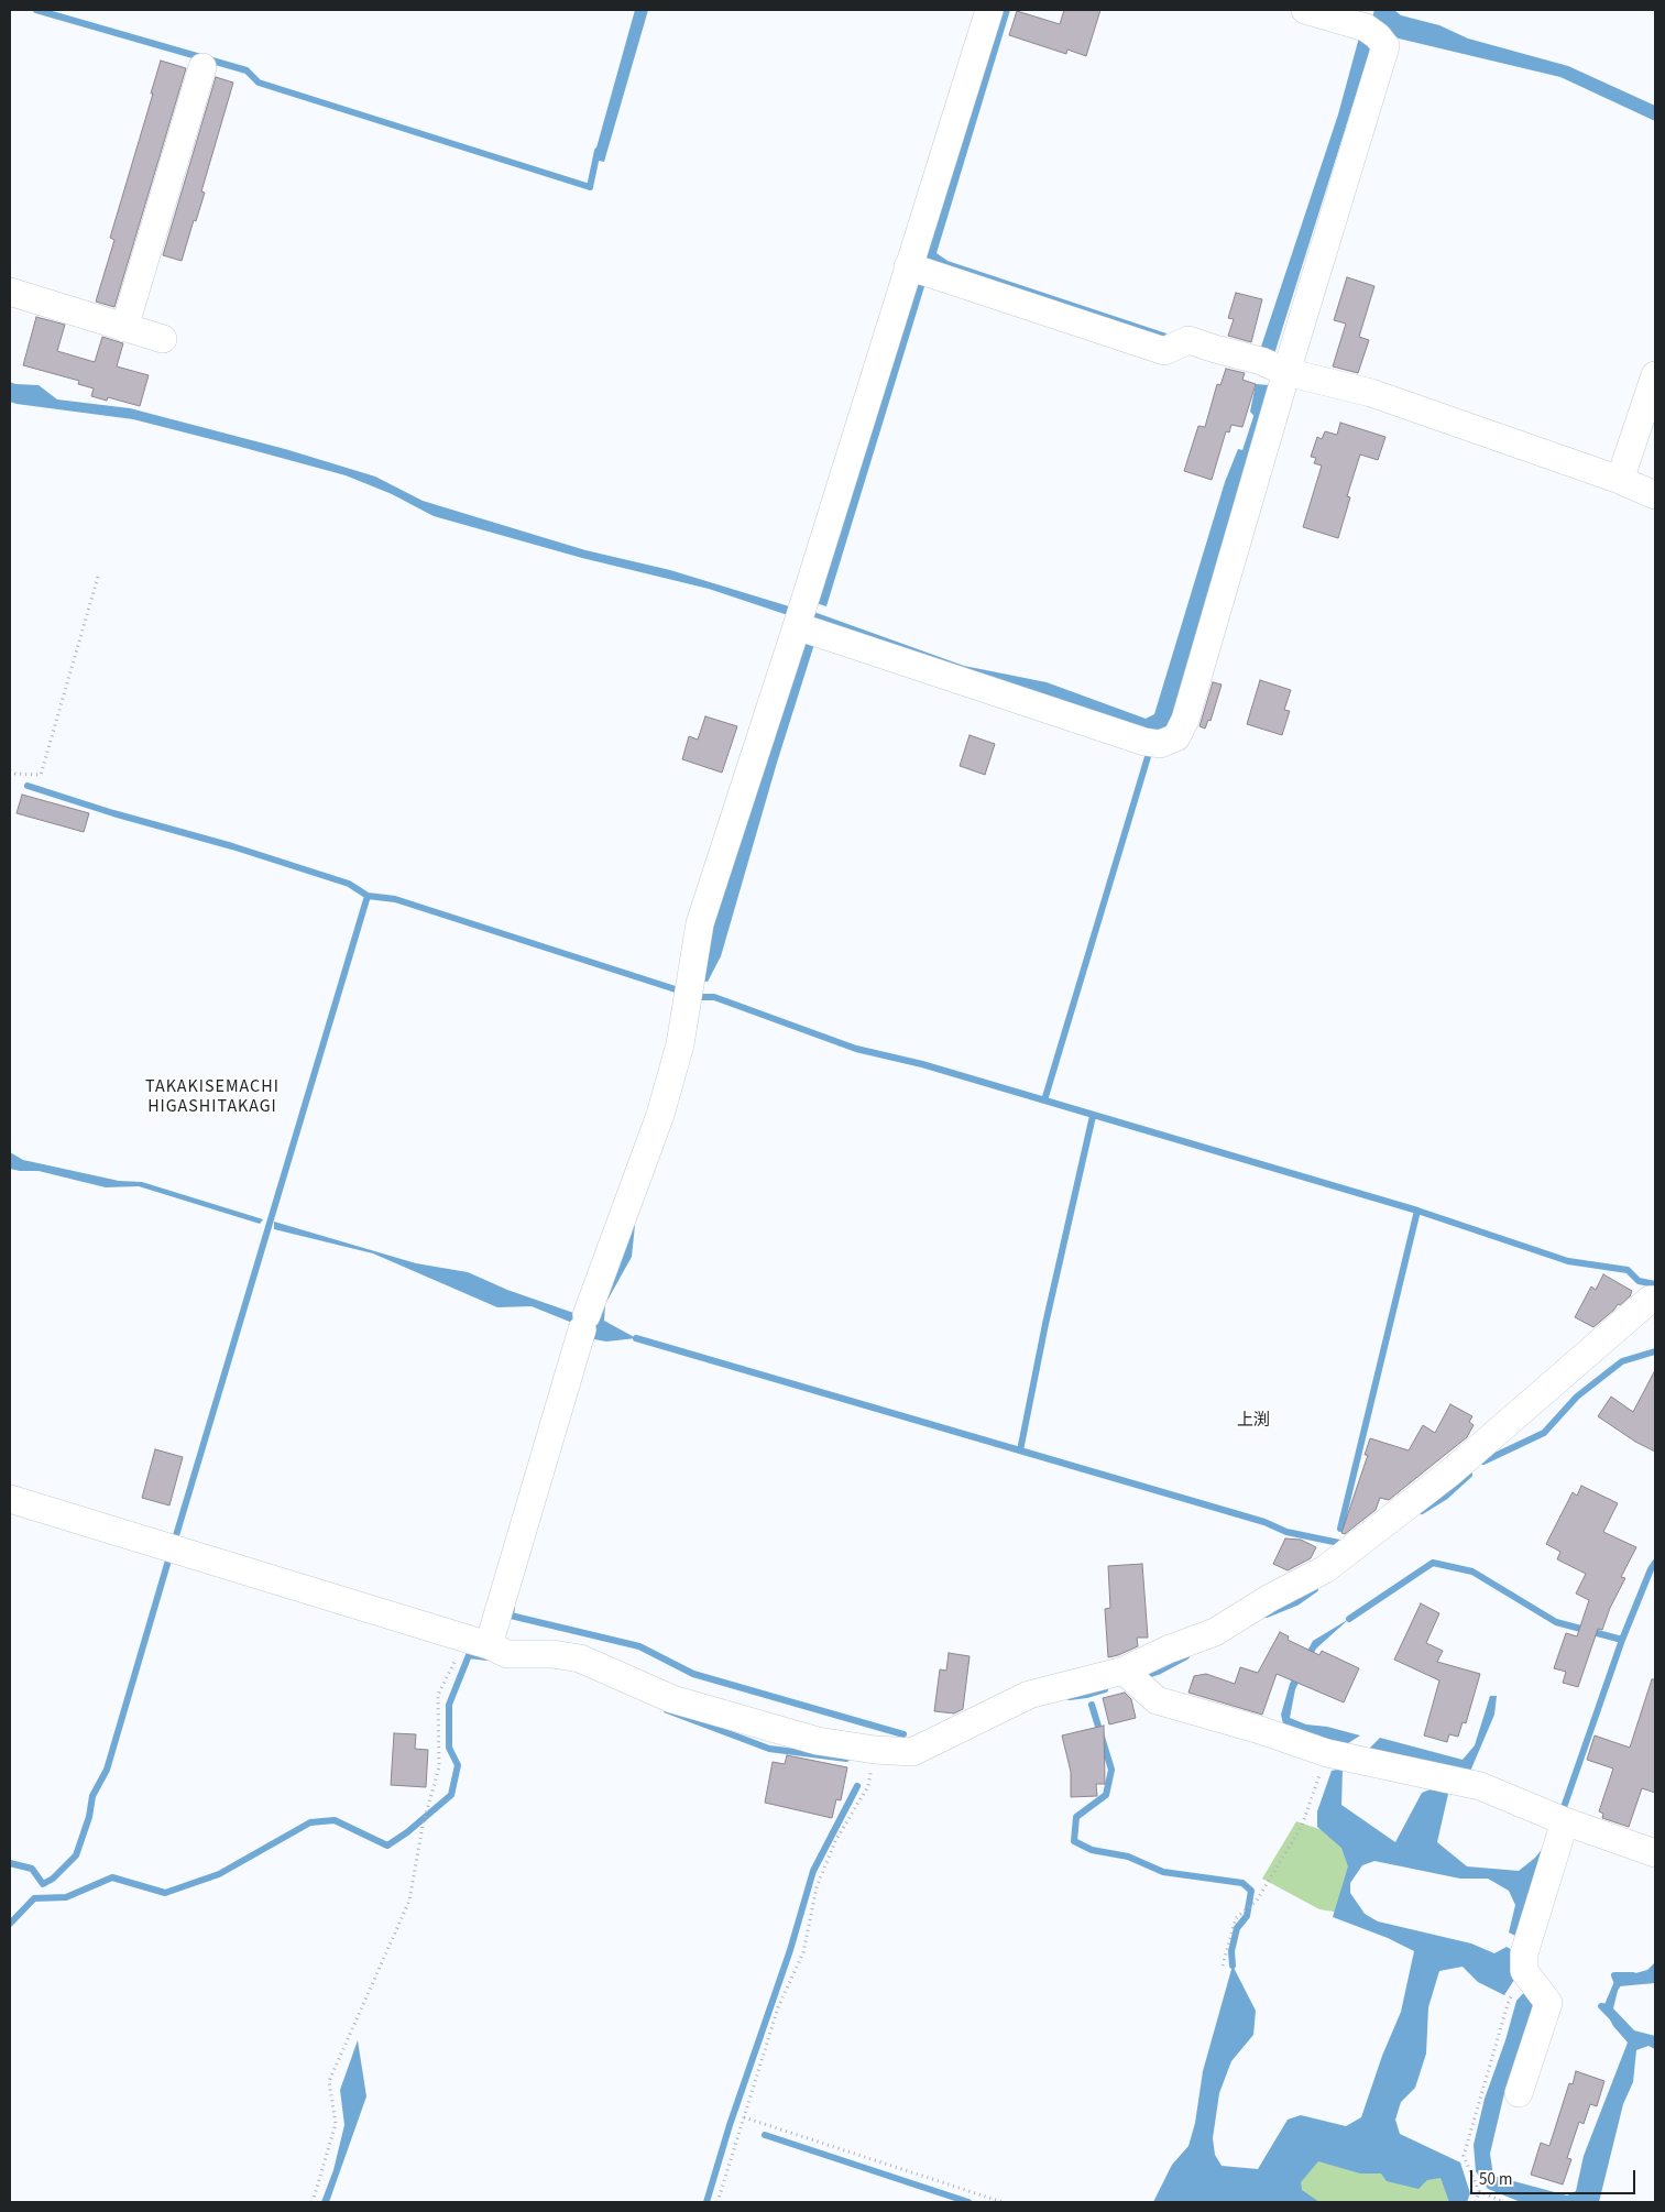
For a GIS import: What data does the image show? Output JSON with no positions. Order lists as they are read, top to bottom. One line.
{"districts":["TAKAKISEMACHI HIGASHITAKAGI","上渕"],"scale_bar":"50 m"}
